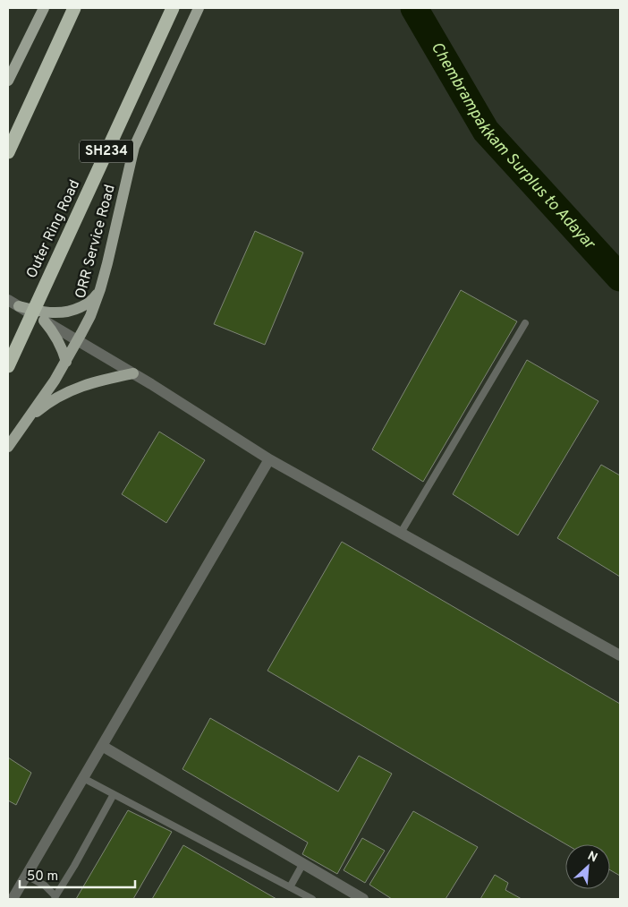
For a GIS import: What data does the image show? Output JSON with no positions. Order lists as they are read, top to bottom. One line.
{"streets":{"highway":["SH234","Outer Ring Road"],"main road":["ORR Service Road"]},"water":["Chembrampakkam Surplus to Adayar"],"scale_bar":"50 m","north":"top right"}
